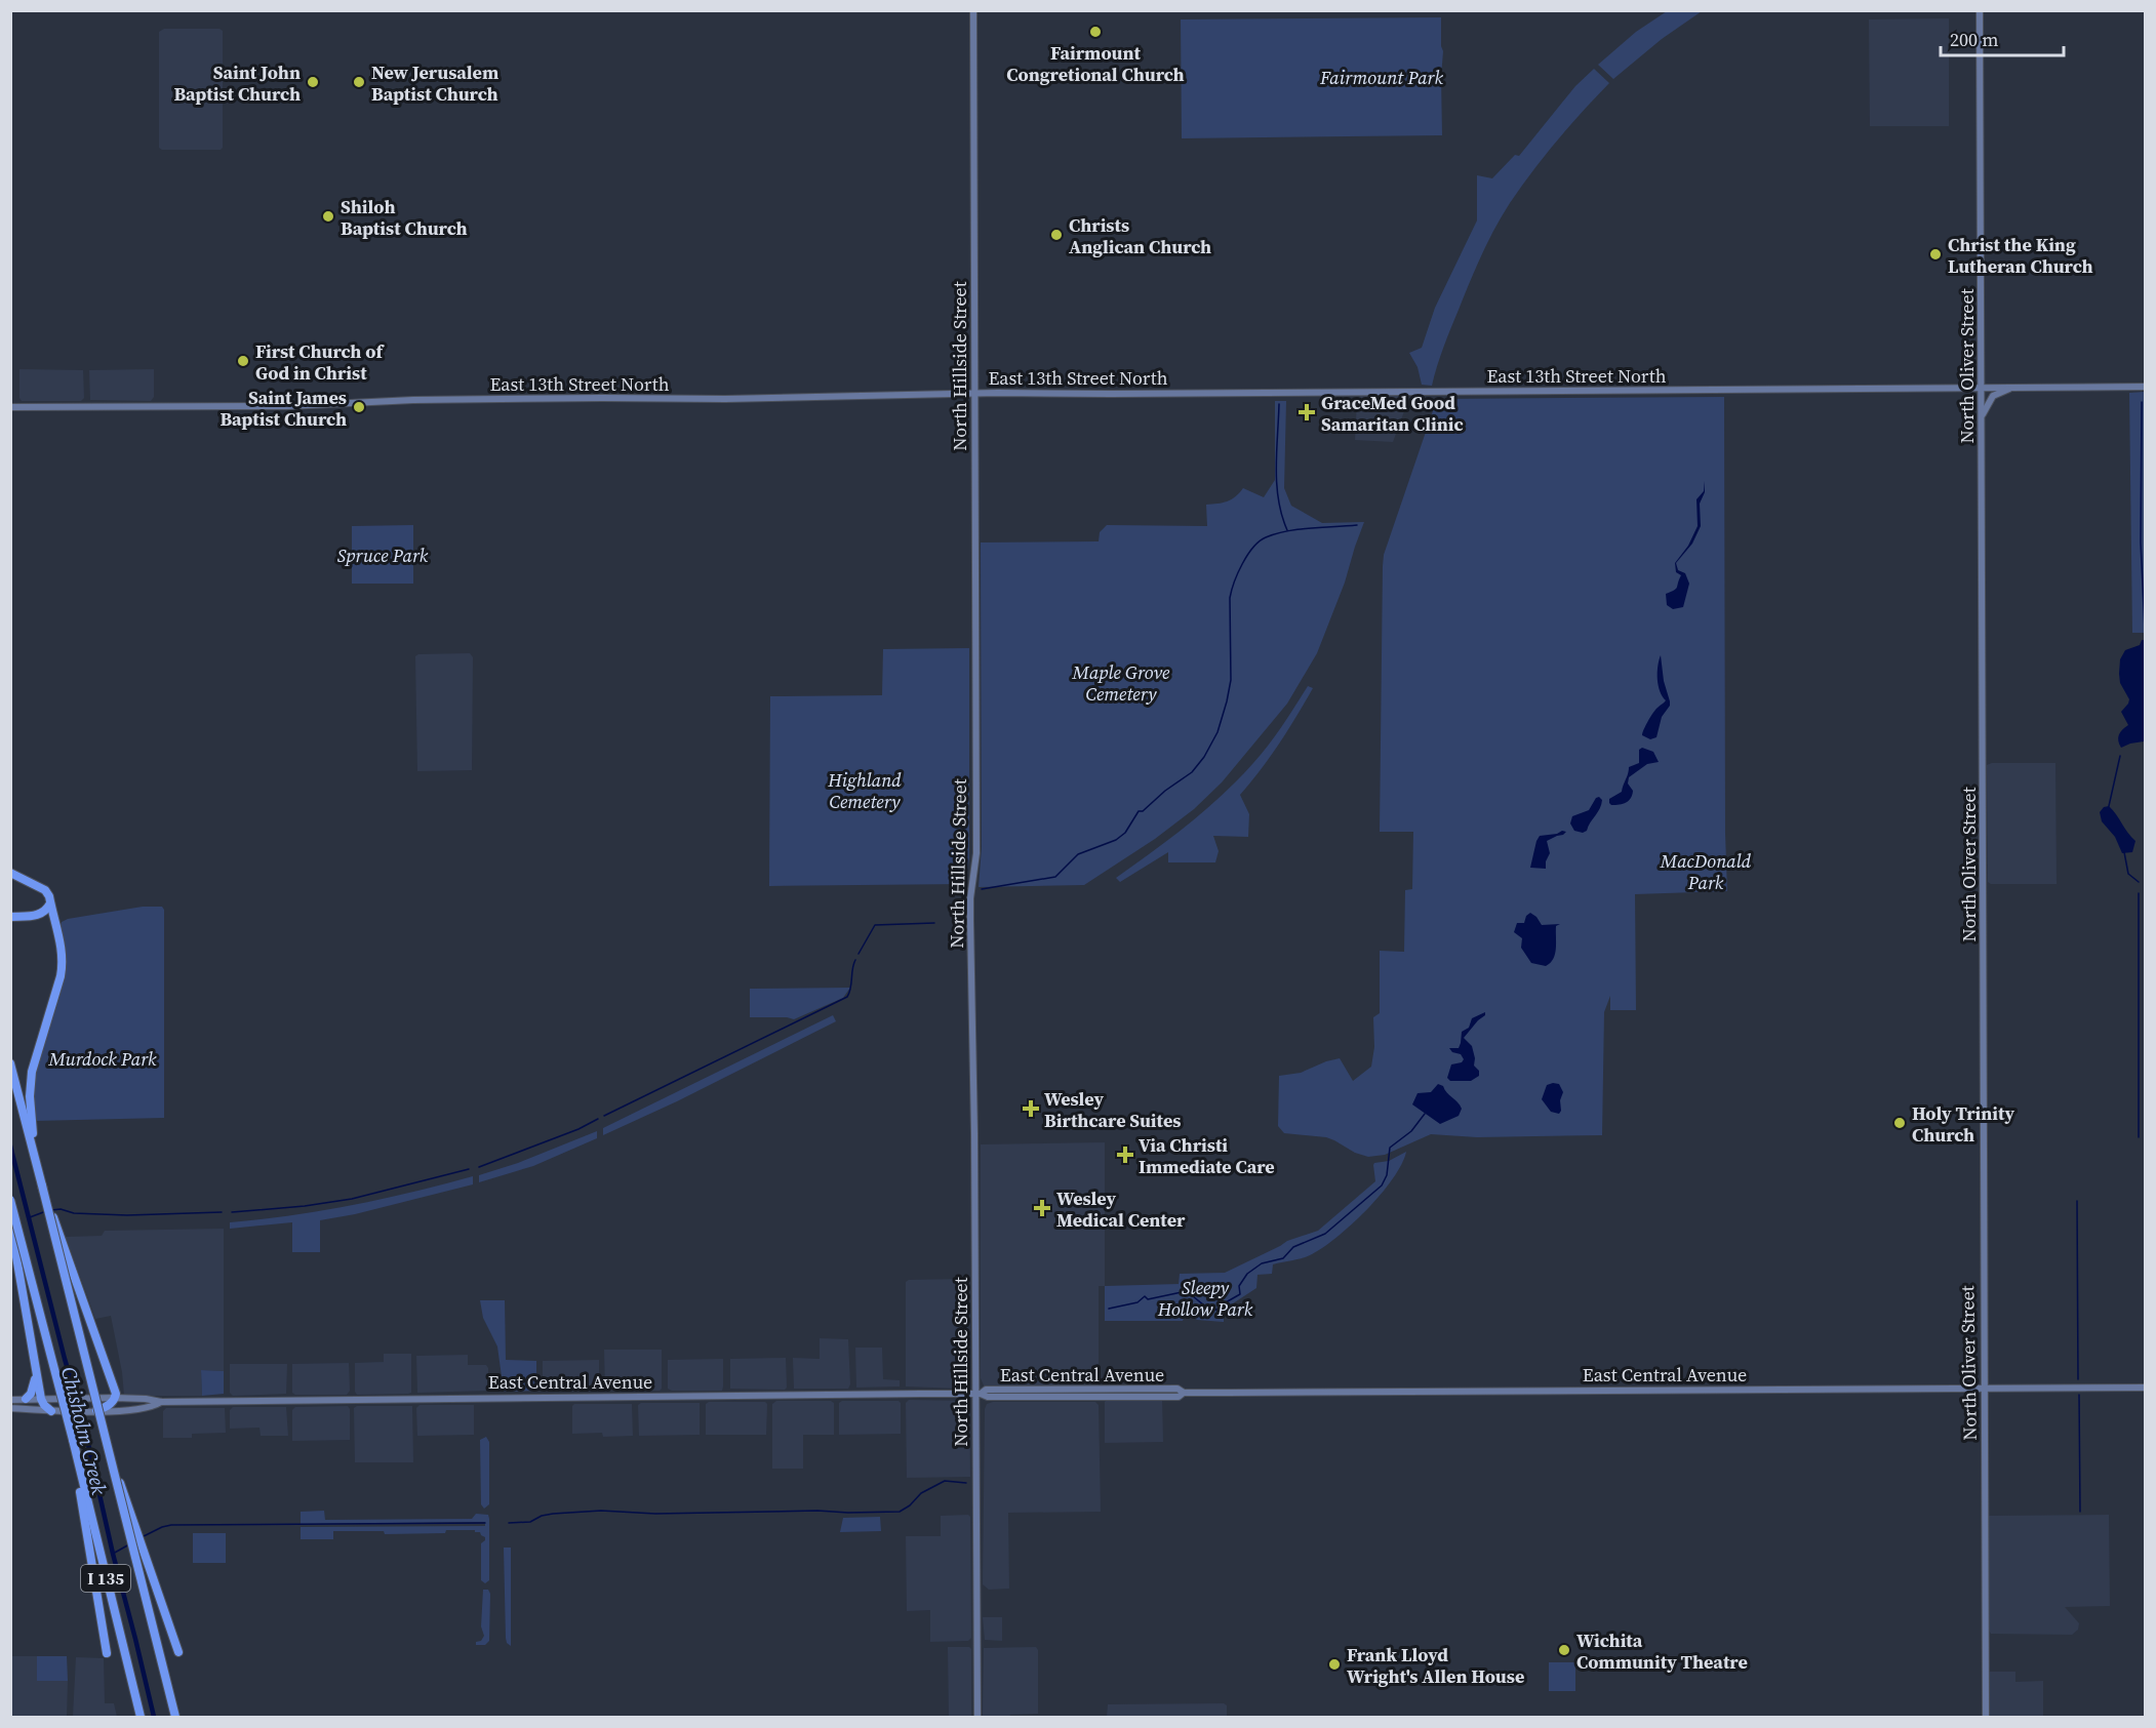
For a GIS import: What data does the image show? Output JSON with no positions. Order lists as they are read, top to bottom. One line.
{"streets":{"highway":["I 135"],"main road":["North Hillside Street","North Oliver Street","East 13th Street North","East Central Avenue"]},"crossings":[["North Hillside Street","East 13th Street North"],["North Hillside Street","East Central Avenue"],["North Oliver Street","East 13th Street North"],["North Oliver Street","East Central Avenue"]],"water":["Chisholm Creek"],"parks":["Fairmount Park","Spruce Park","Maple Grove Cemetery","Highland Cemetery","MacDonald Park","Murdock Park","Sleepy Hollow Park"],"places":{"other":["Fairmount Congretional Church","Saint John Baptist Church","New Jerusalem Baptist Church","Shiloh Baptist Church","Christs Anglican Church","Christ the King Lutheran Church","First Church of God in Christ","Saint James Baptist Church","Holy Trinity Church","Wichita Community Theatre","Frank Lloyd Wright's Allen House"],"health":["GraceMed Good Samaritan Clinic","Wesley Birthcare Suites","Via Christi Immediate Care","Wesley Medical Center"]},"scale_bar":"200 m"}
